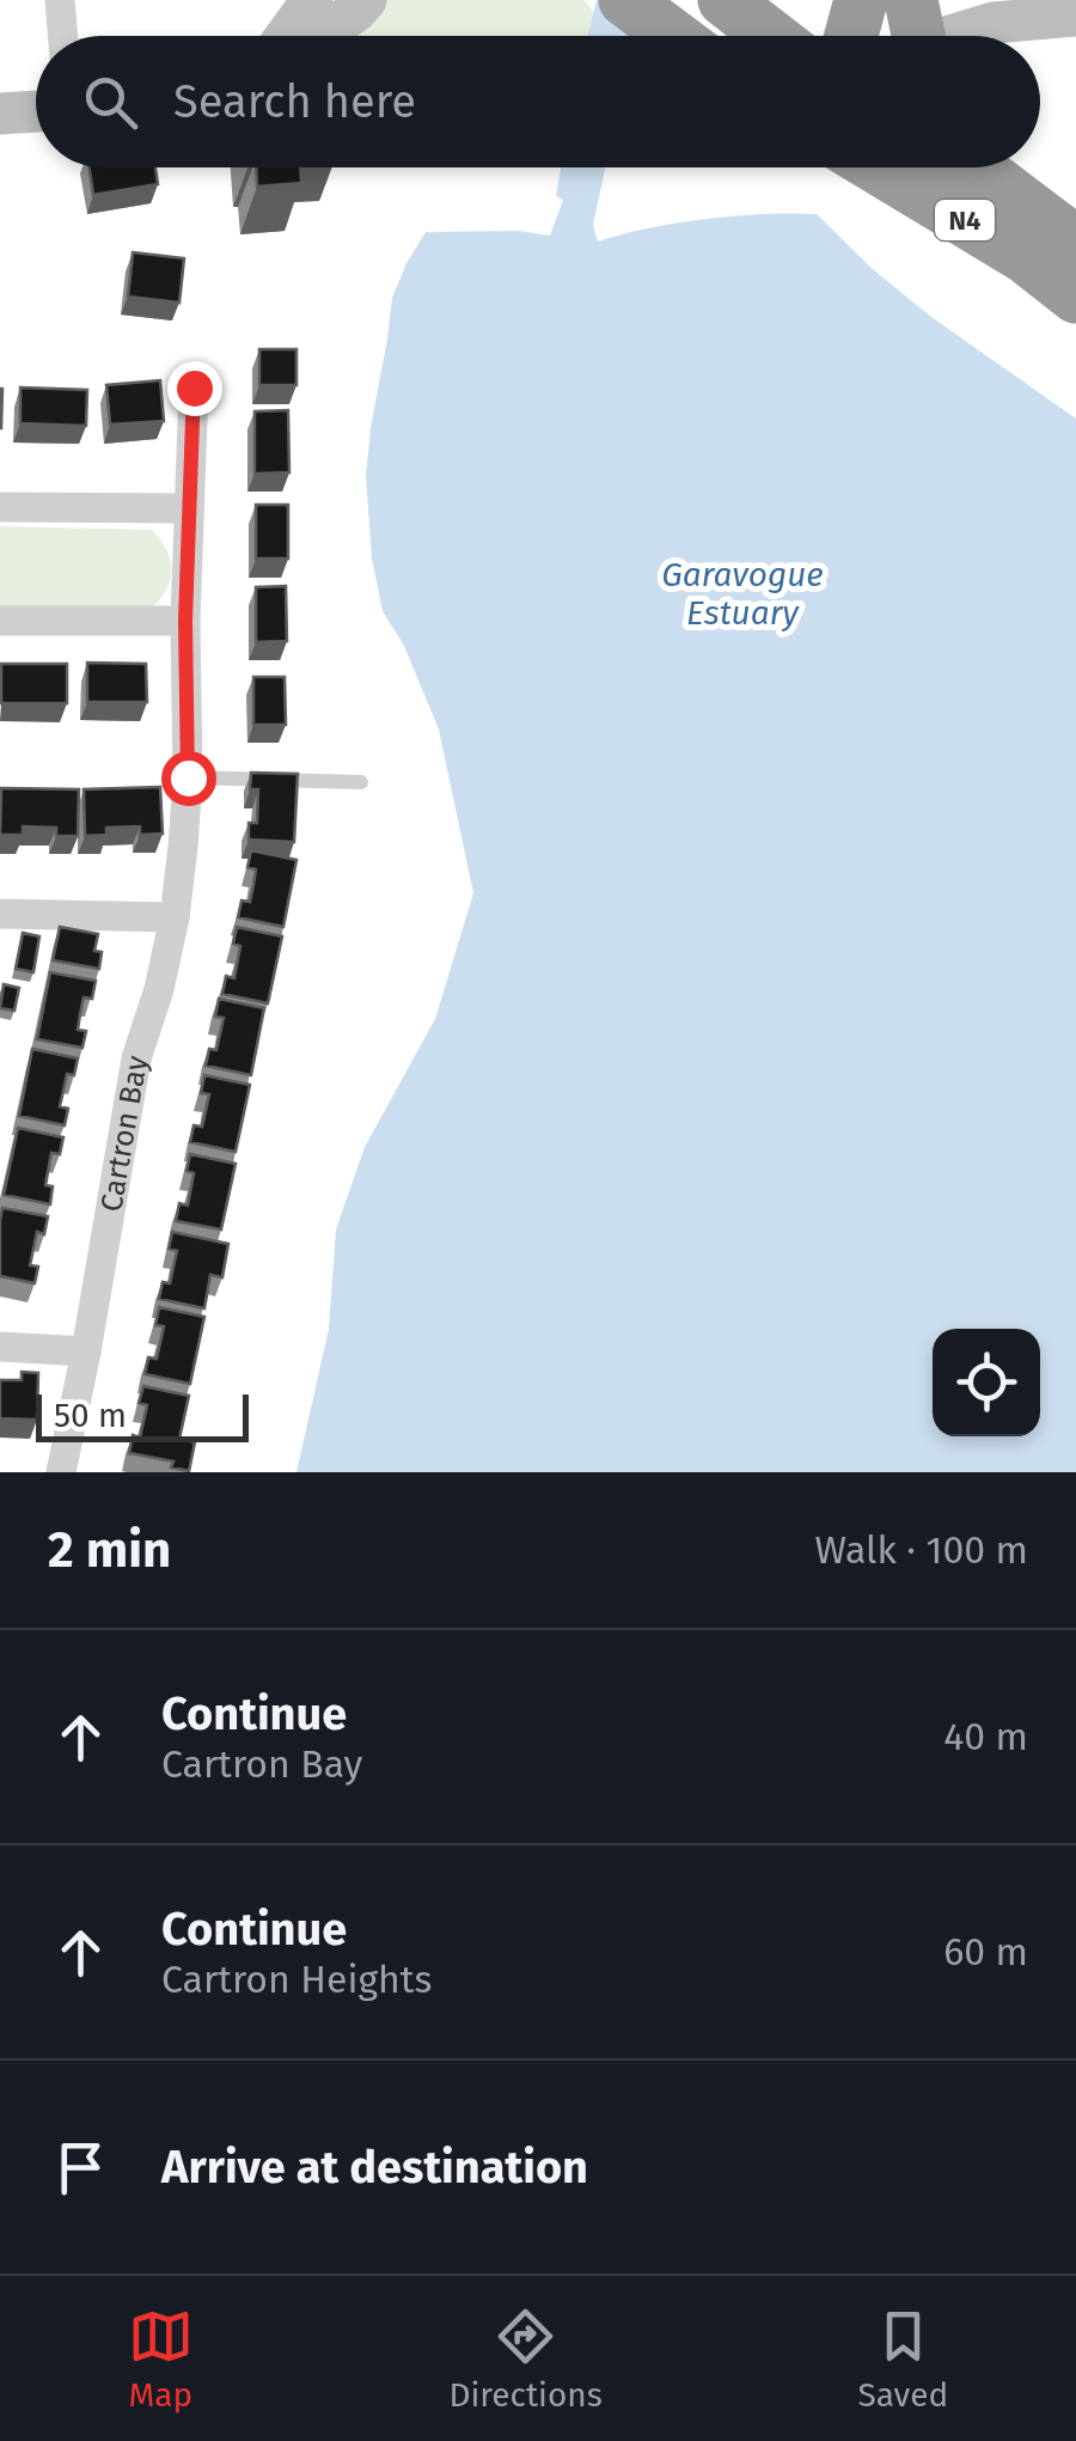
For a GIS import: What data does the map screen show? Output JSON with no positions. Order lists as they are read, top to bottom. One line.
{"streets":{"highway":["N4"],"street":["Cartron Bay"]},"water":["Garavogue Estuary"],"scale_bar":"50 m","page":{"search":"Search here","scale":"50 m","heading":["2 min","Walk · 100 m"],"list":[["Continue","Cartron Bay","40 m"],["Continue","Cartron Heights","60 m"],"Arrive at destination"],"nav":["Map","Directions","Saved"]}}
